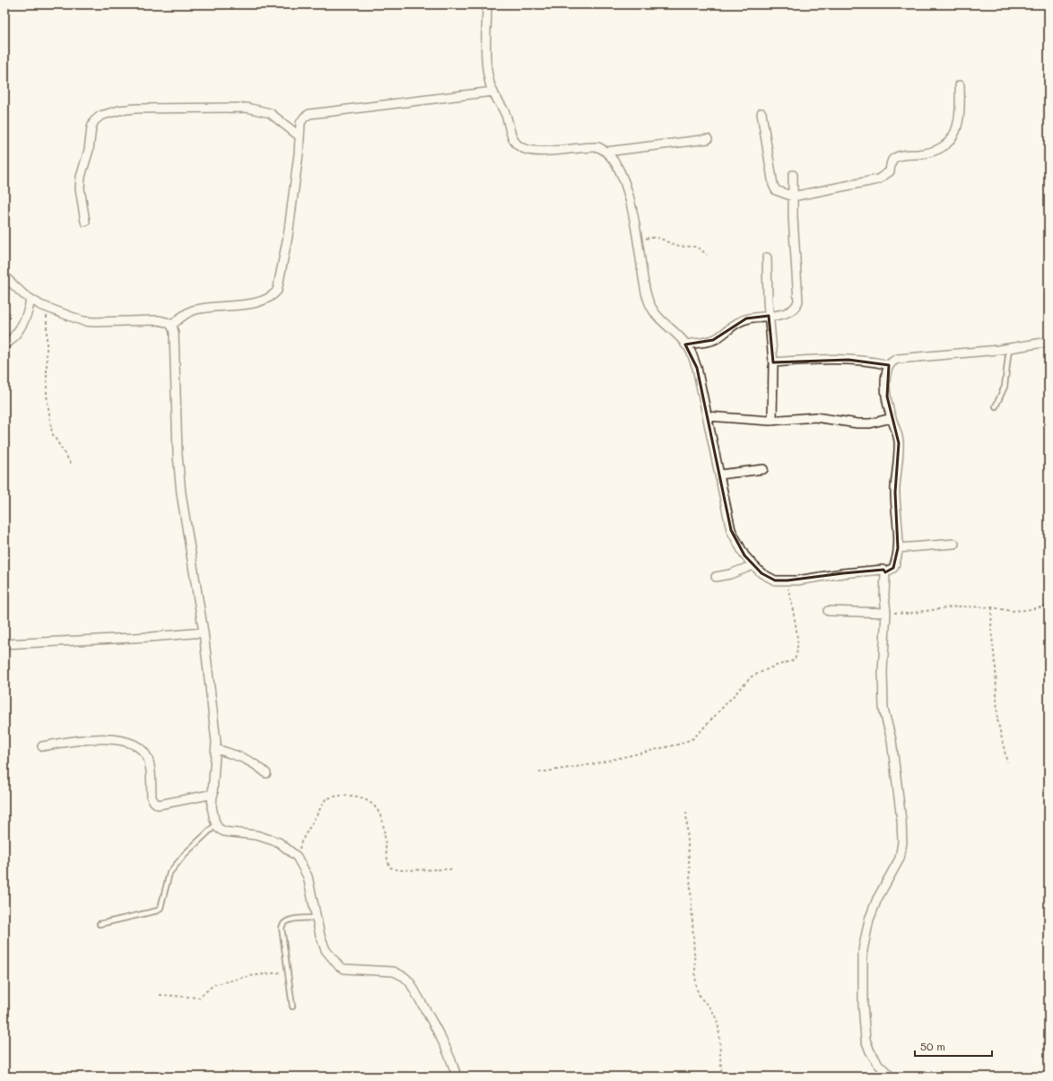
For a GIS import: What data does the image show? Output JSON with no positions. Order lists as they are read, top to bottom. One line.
{"scale_bar":"50 m"}
